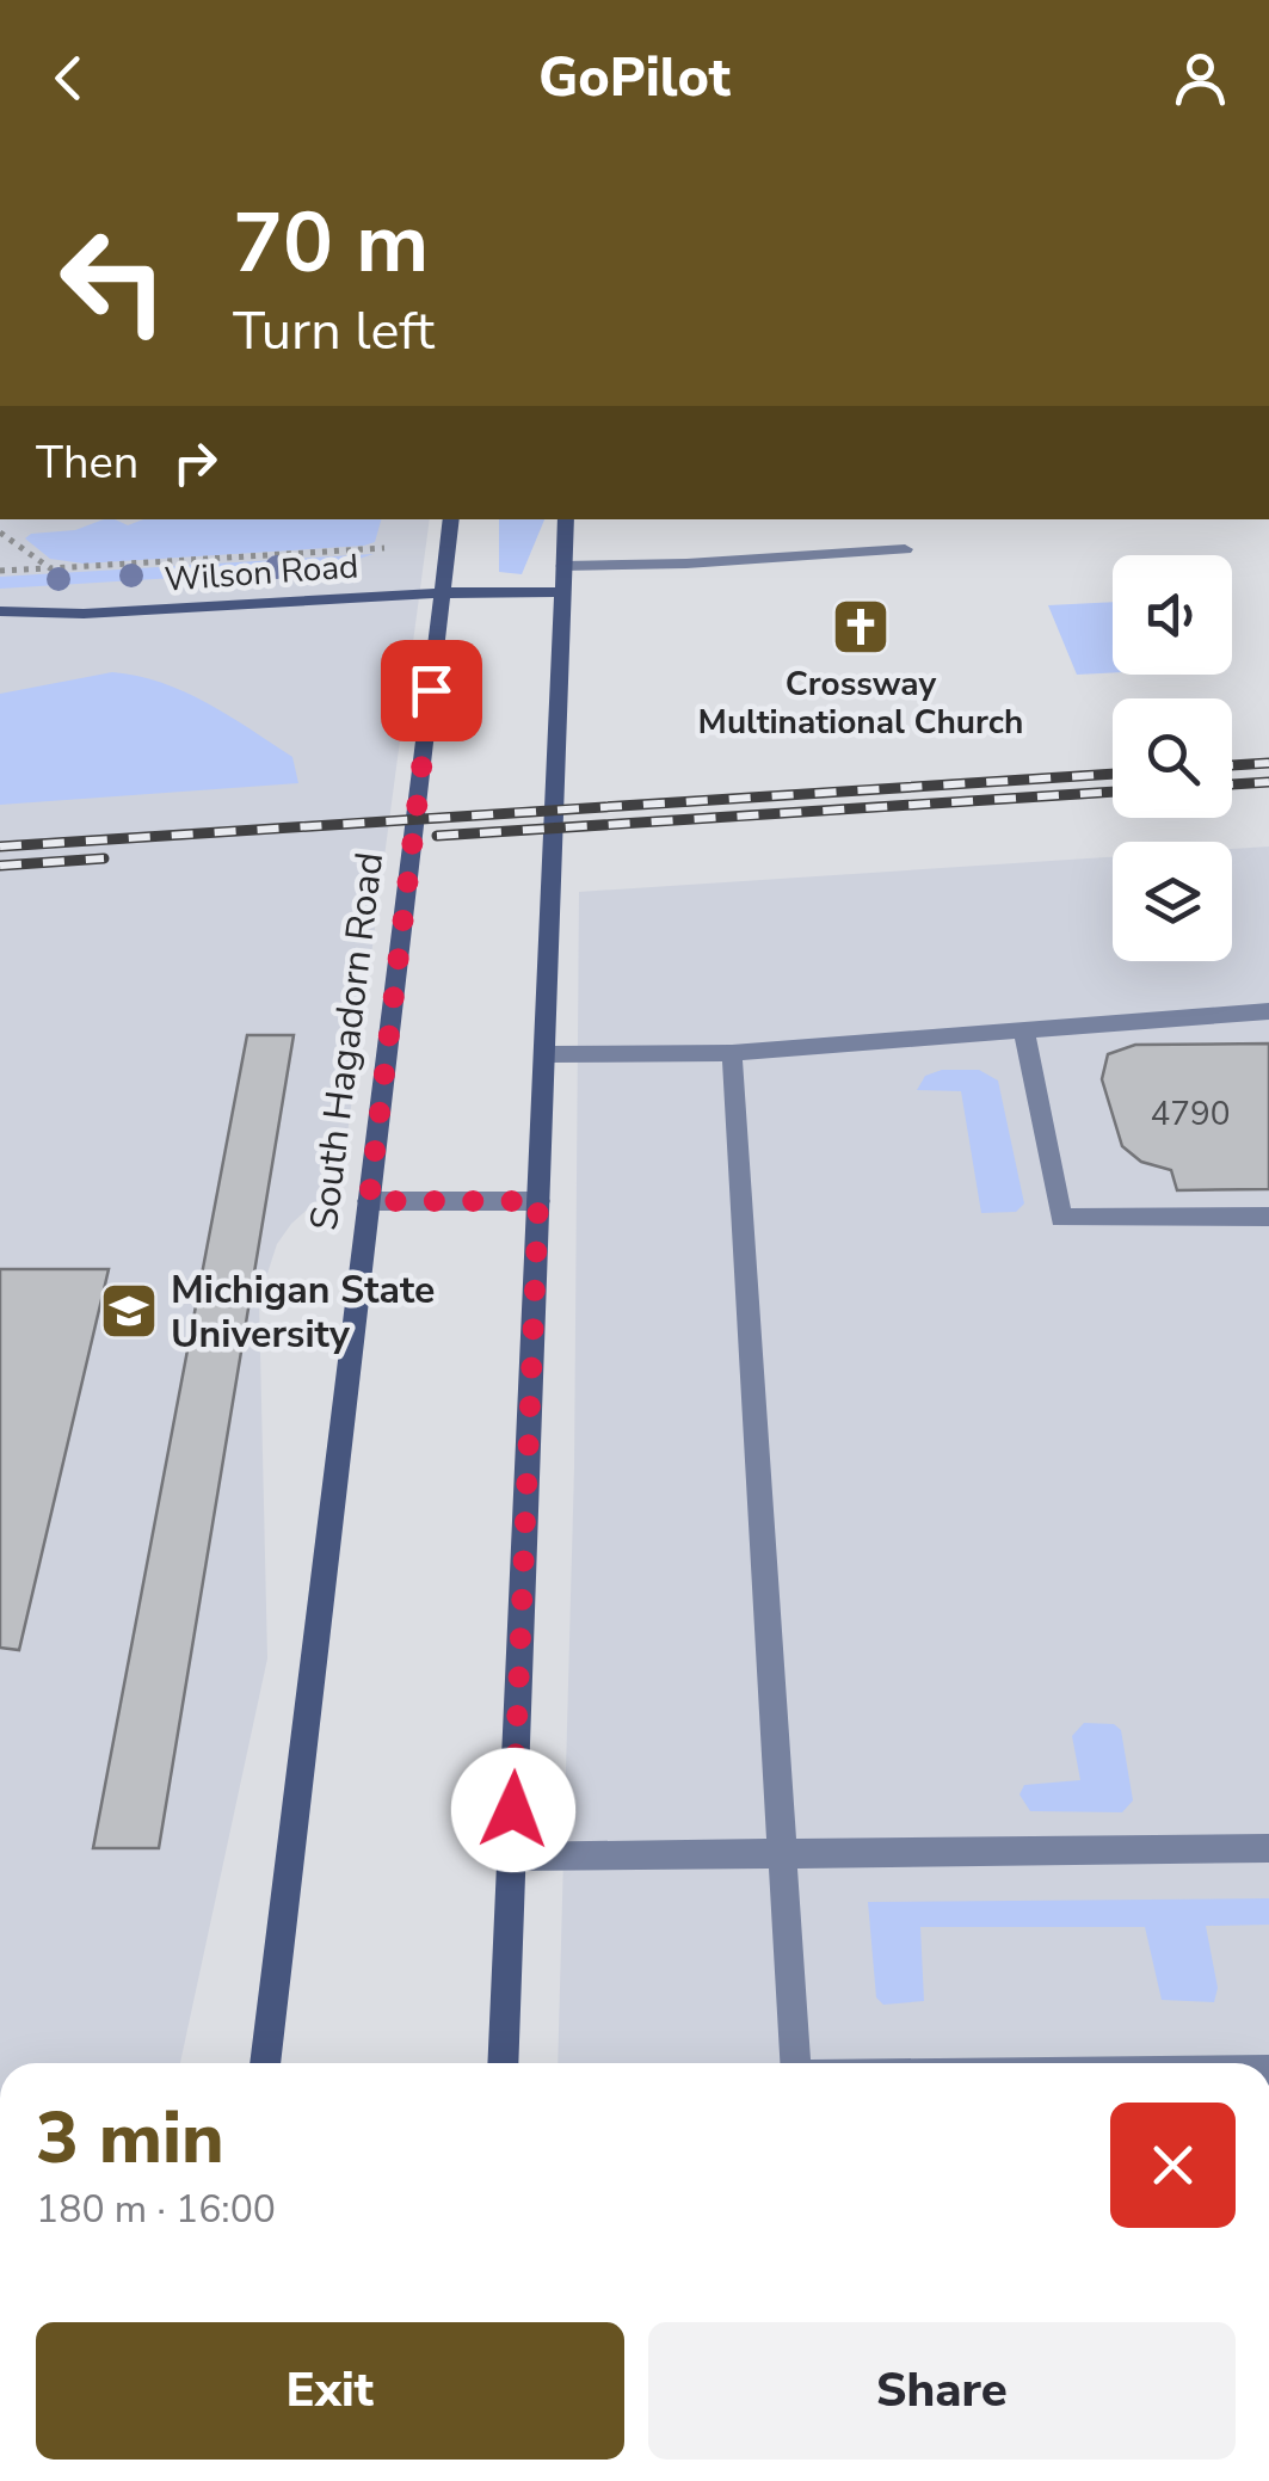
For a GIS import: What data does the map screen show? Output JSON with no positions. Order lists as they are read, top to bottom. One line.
{"streets":{"street":["Wilson Road","South Hagadorn Road"]},"crossings":[["Wilson Road","South Hagadorn Road"]],"places":{"church":["Crossway Multinational Church"],"school or university":["Michigan State University"]},"house_numbers":["4790"],"page":{"header":"GoPilot","turn":["70 m","Turn left"],"then":"Then","heading":["3 min","180 m · 16:00"],"buttons":["Exit","Share"]}}
